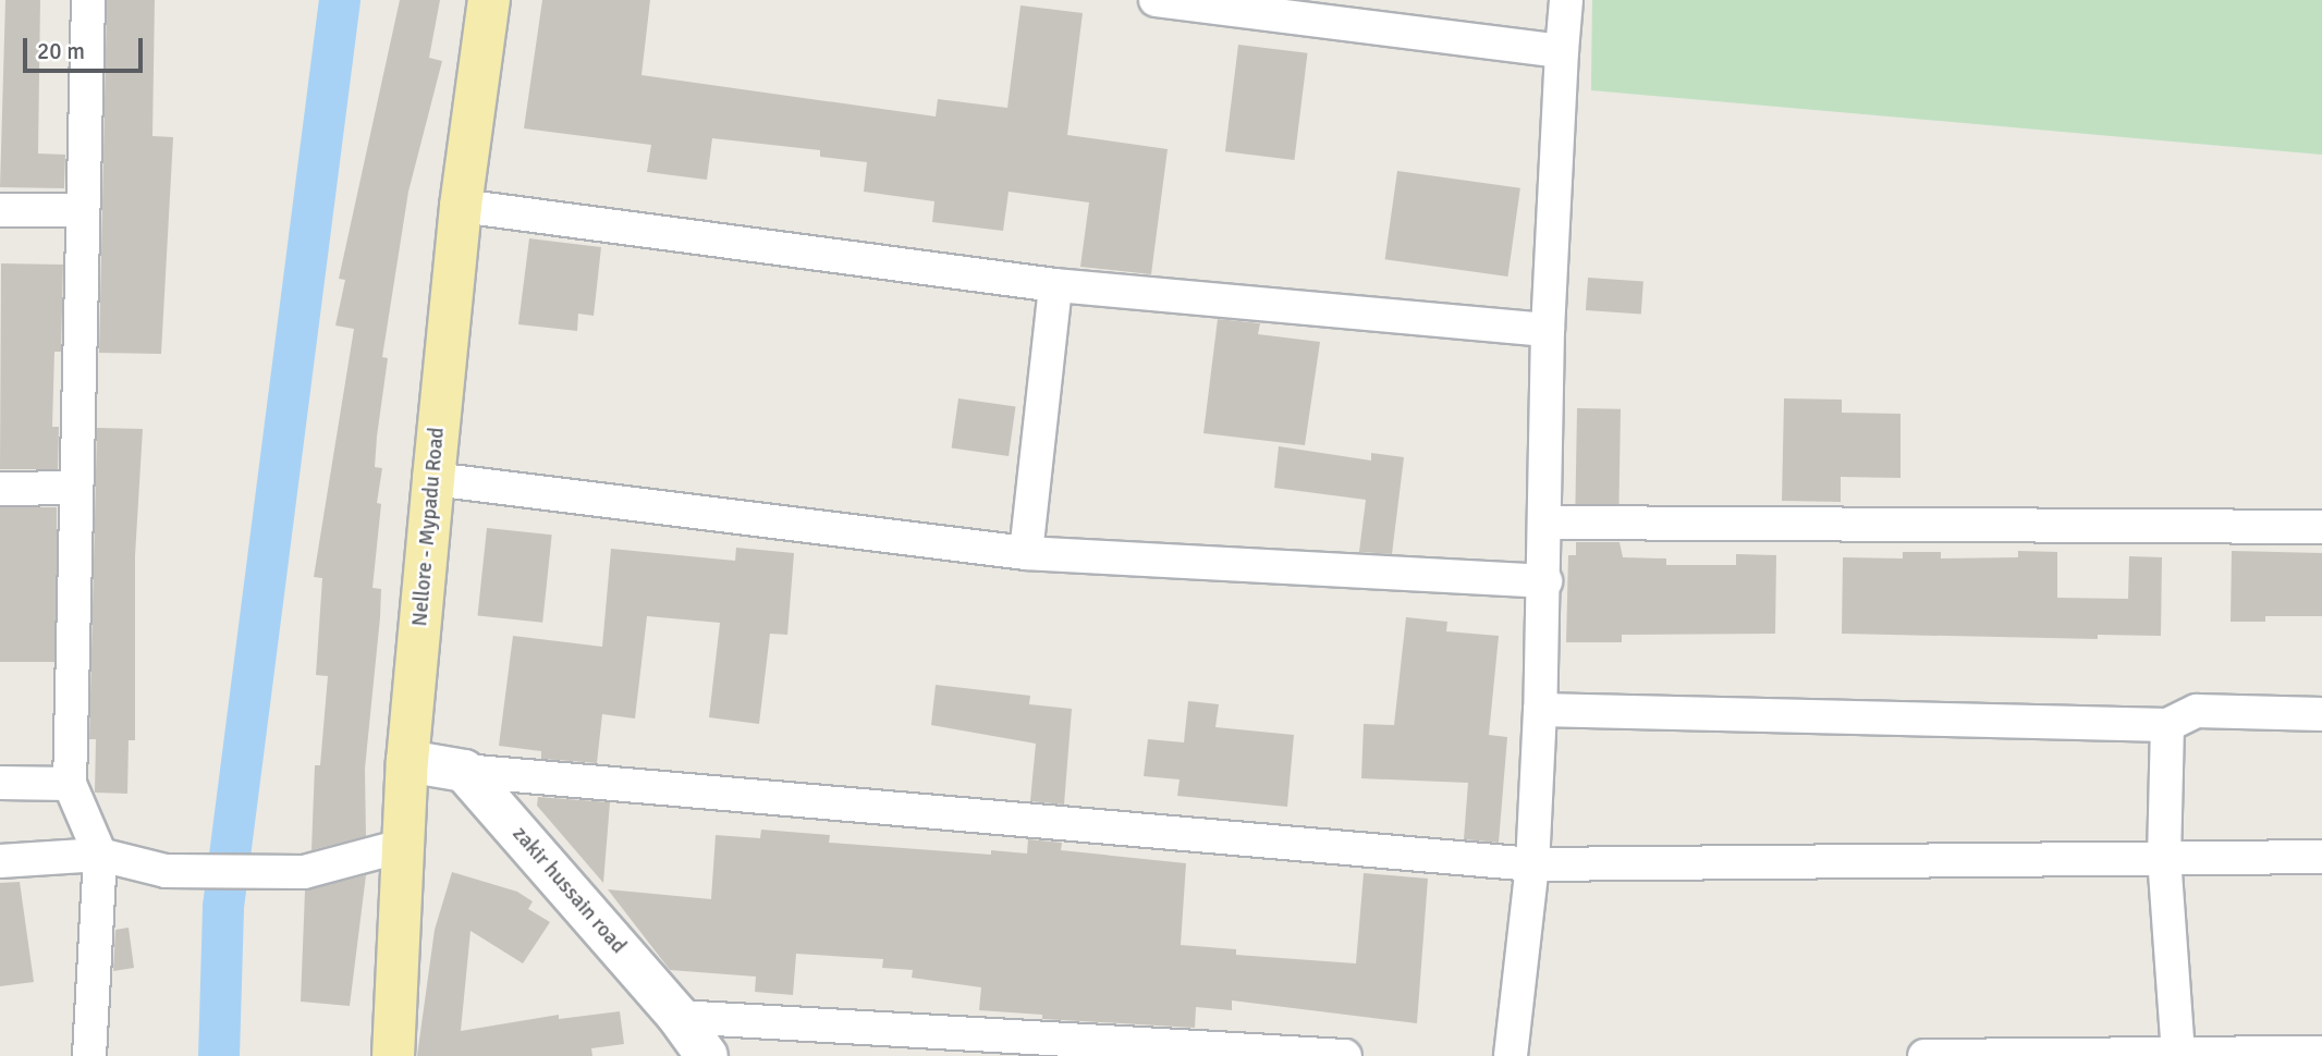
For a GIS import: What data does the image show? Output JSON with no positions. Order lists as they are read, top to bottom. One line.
{"streets":{"main road":["Nellore - Mypadu Road"],"street":["zakir hussain road"]},"scale_bar":"20 m"}
